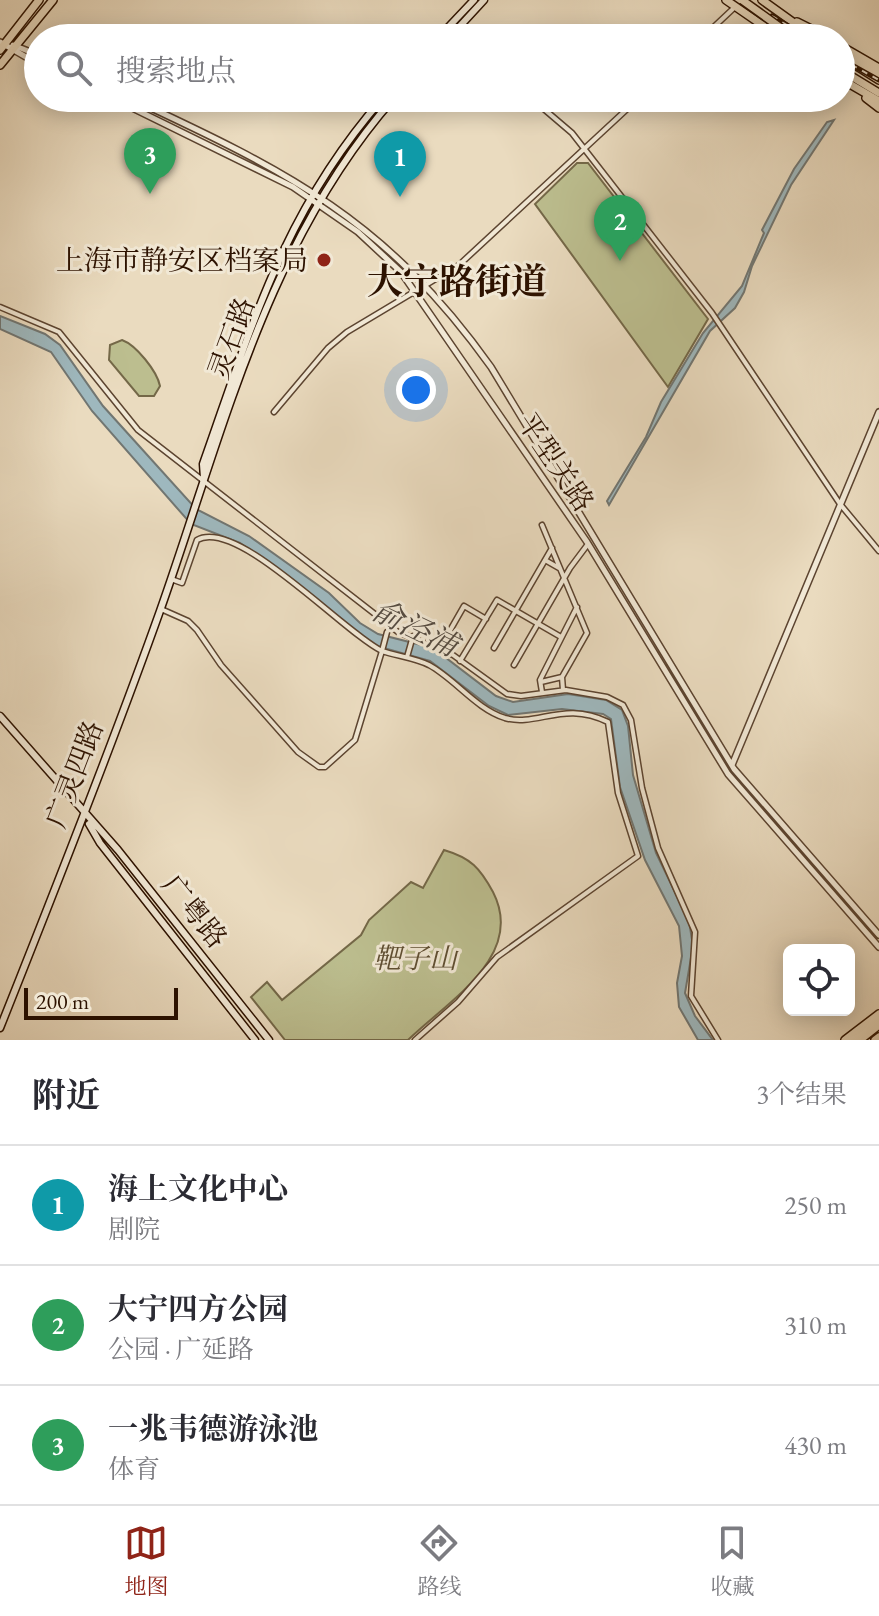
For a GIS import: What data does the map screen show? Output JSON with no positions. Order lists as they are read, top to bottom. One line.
{"streets":{"main road":["灵石路","广灵四路","广粤路"],"street":["平型关路"]},"crossings":[["灵石路","平型关路"],["灵石路","广灵四路"],["广灵四路","广粤路"]],"districts":["大宁路街道"],"water":["俞泾浦"],"parks":["靶子山"],"places":["上海市静安区档案局"],"scale_bar":"200 m","page":{"search":"搜索地点","pins":["3","1","2"],"scale":"200 m","heading":["附近","3个结果"],"list":[{"mark":"1","name":"海上文化中心","note":"剧院","value":"250 m"},{"mark":"2","name":"大宁四方公园","note":"公园 · 广延路","value":"310 m"},{"mark":"3","name":"一兆韦德游泳池","note":"体育","value":"430 m"}],"nav":["地图","路线","收藏"]}}
